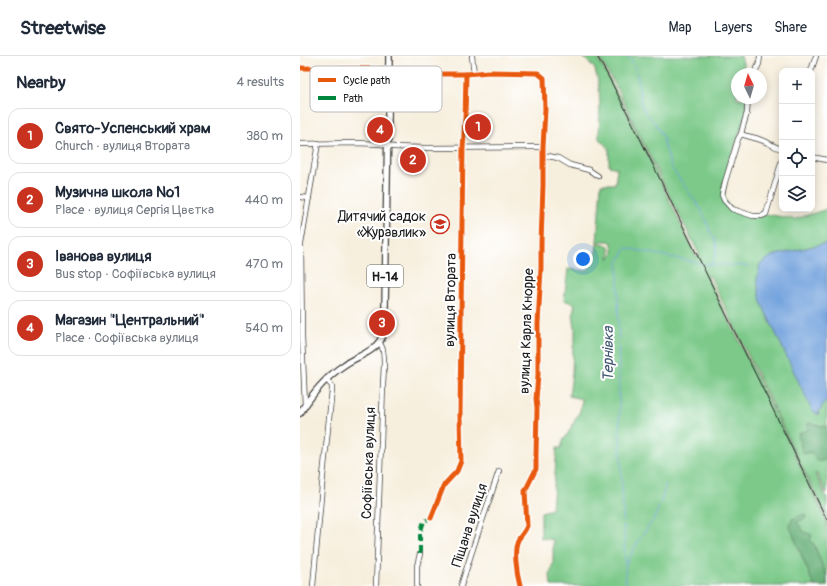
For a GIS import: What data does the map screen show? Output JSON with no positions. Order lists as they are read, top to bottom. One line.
{"streets":{"main road":["Н-14","Софіївська вулиця"],"street":["вулиця Втората","вулиця Карла Кнорре","Піщана вулиця"]},"water":["Тернівка"],"places":{"school or university":["Дитячий садок «Журавлик»"]},"legend":["Cycle path","Path"],"north":"top","page":{"header":"Streetwise","nav":["Map","Layers","Share"],"heading":["Nearby","4 results"],"map_buttons":["+","−"],"list":[{"mark":"1","name":"Свято-Успенський храм","note":"Church · вулиця Втората","value":"380 m"},{"mark":"2","name":"Музична школа №1","note":"Place · вулиця Сергія Цвєтка","value":"440 m"},{"mark":"3","name":"Іванова вулиця","note":"Bus stop · Софіївська вулиця","value":"470 m"},{"mark":"4","name":"Магазин \"Центральний\"","note":"Place · Софіївська вулиця","value":"540 m"}],"pins":["1","4","2","3"]}}
